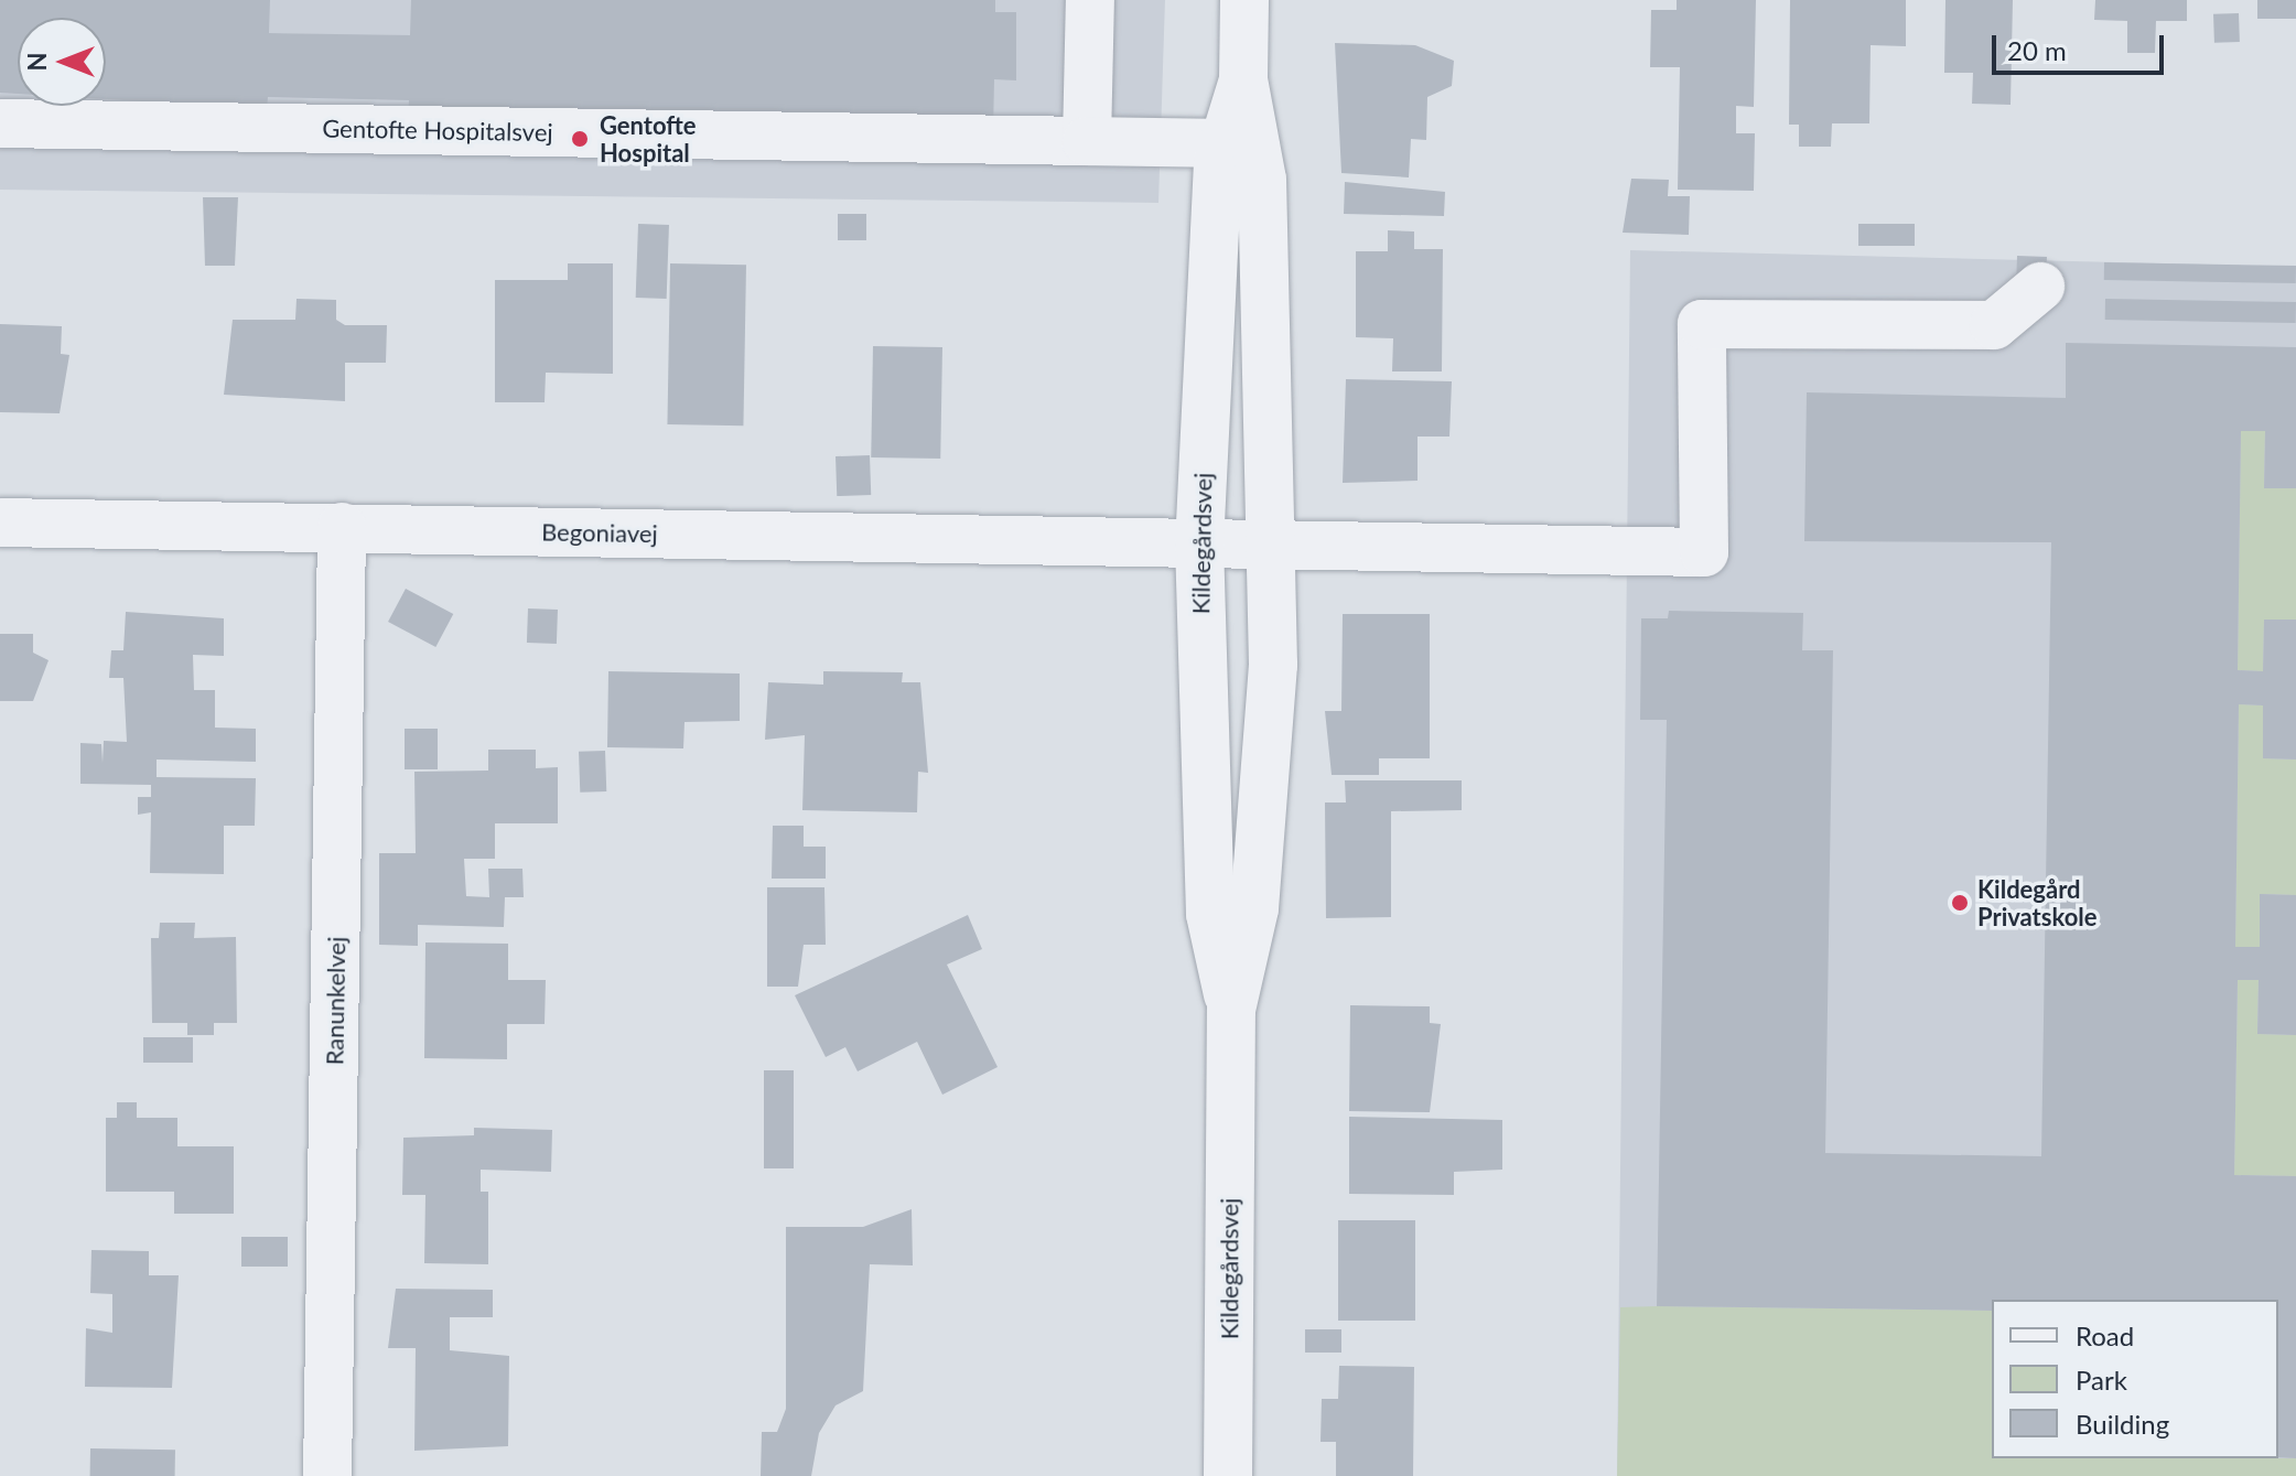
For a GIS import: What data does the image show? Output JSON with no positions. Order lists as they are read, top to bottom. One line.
{"streets":{"street":["Gentofte Hospitalsvej","Begoniavej","Kildegårdsvej","Ranunkelvej"]},"crossings":[["Gentofte Hospitalsvej","Kildegårdsvej"],["Begoniavej","Kildegårdsvej"],["Begoniavej","Ranunkelvej"]],"places":["Gentofte Hospital","Kildegård Privatskole"],"legend":["Road","Park","Building"],"scale_bar":"20 m","north":"left"}
